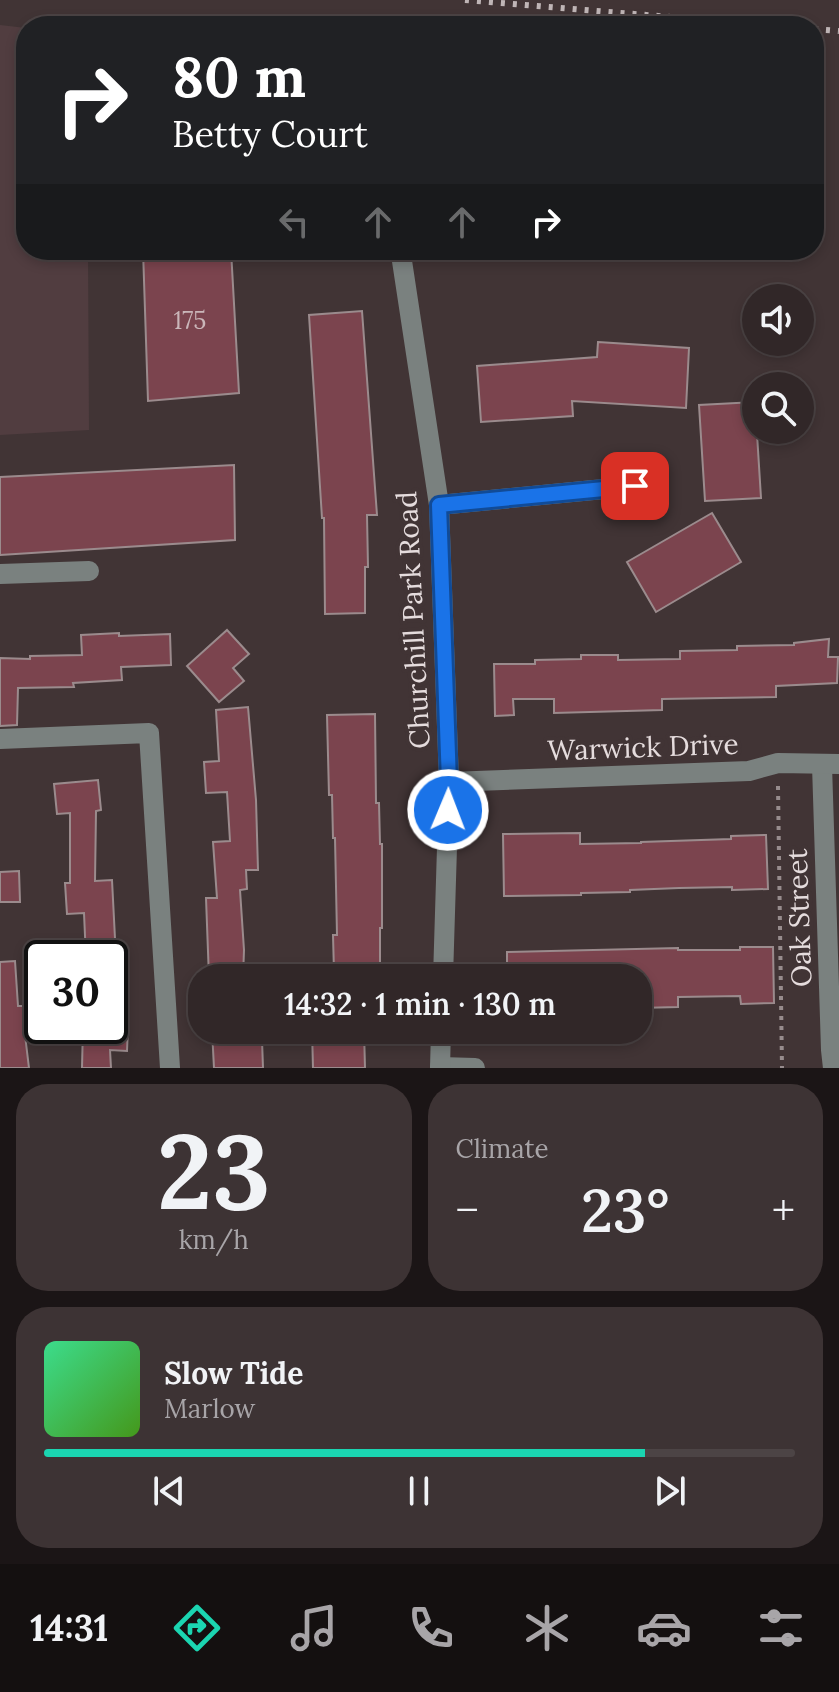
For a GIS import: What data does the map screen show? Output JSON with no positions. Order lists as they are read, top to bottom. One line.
{"streets":{"street":["Churchill Park Road","Warwick Drive","Oak Street"]},"crossings":[["Churchill Park Road","Warwick Drive"],["Warwick Drive","Oak Street"]],"house_numbers":["175"],"page":{"turn":["80 m","Betty Court"],"limit":"30","trip":"14:32 · 1 min · 130 m","tile":[["23","km/h"],"Climate"],"heat":["−","23°","+"],"song":["Slow Tide","Marlow"],"tabs":"14:31"}}
